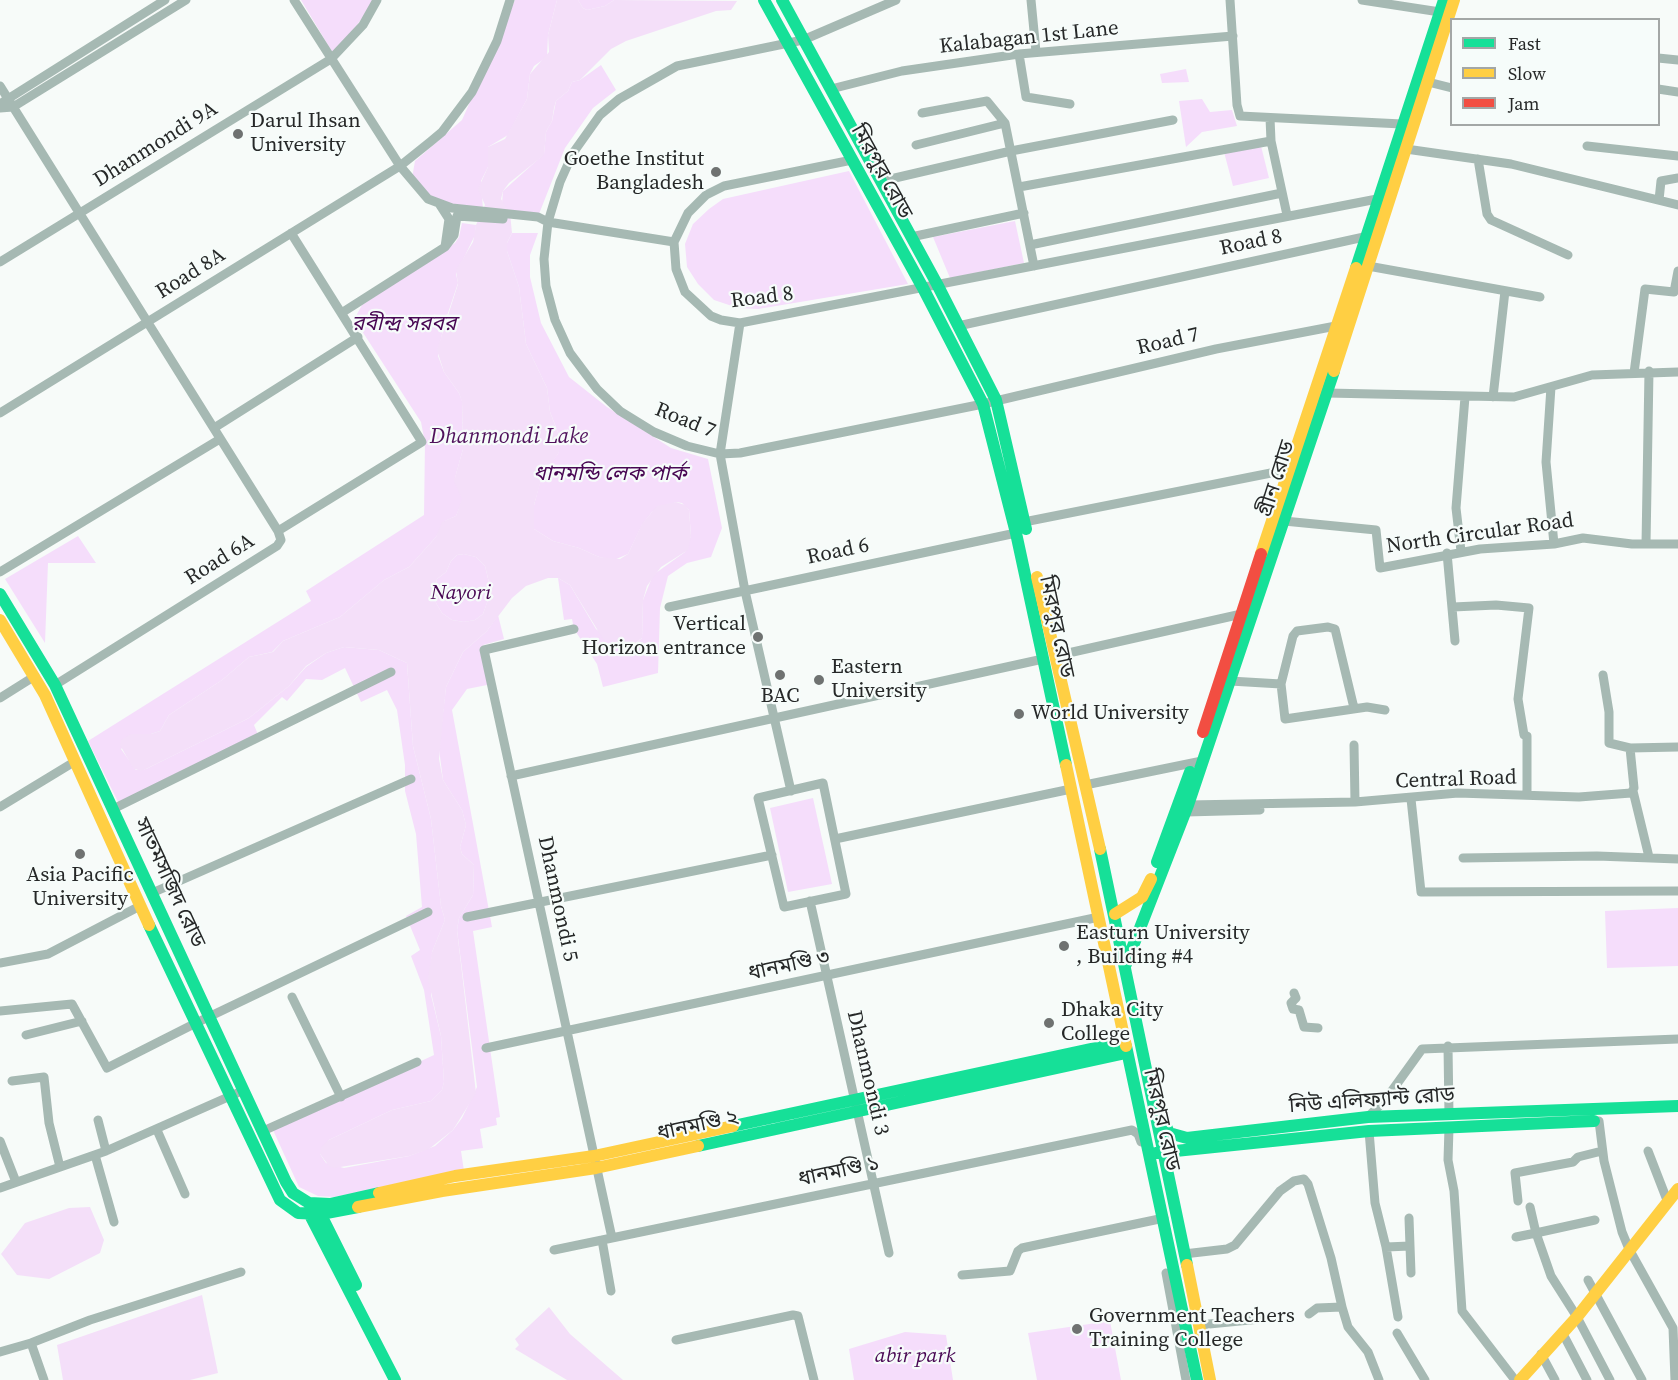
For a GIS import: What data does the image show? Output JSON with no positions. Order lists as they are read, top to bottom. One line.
{"streets":{"main road":["মিরপুর রোড","গ্রীন রোড","সাতমসজিদ রোড","নিউ এলিফ্যান্ট রোড","ধানমণ্ডি ২"],"street":["Kalabagan 1st Lane","Dhanmondi 9A","Road 8","Road 8A","Road 7","North Circular Road","Road 6","Road 6A","Central Road","Dhanmondi 5","ধানমণ্ডি ৩","Dhanmondi 3","ধানমণ্ডি ১"]},"crossings":[["Kalabagan 1st Lane","মিরপুর রোড"],["মিরপুর রোড","Road 8"],["মিরপুর রোড","Road 7"],["মিরপুর রোড","গ্রীন রোড"],["মিরপুর রোড","Road 6"],["মিরপুর রোড","ধানমণ্ডি ৩"],["মিরপুর রোড","নিউ এলিফ্যান্ট রোড"],["মিরপুর রোড","ধানমণ্ডি ২"],["মিরপুর রোড","ধানমণ্ডি ১"],["Road 8","গ্রীন রোড"],["Road 7","গ্রীন রোড"],["গ্রীন রোড","North Circular Road"],["গ্রীন রোড","Central Road"],["Road 6A","সাতমসজিদ রোড"],["সাতমসজিদ রোড","ধানমণ্ডি ২"],["Dhanmondi 5","ধানমণ্ডি ৩"],["Dhanmondi 5","ধানমণ্ডি ২"],["Dhanmondi 5","ধানমণ্ডি ১"],["ধানমণ্ডি ৩","Dhanmondi 3"],["Dhanmondi 3","ধানমণ্ডি ২"],["Dhanmondi 3","ধানমণ্ডি ১"]],"water":["Dhanmondi Lake"],"parks":["রবীন্দ্র সরবর","ধানমন্ডি লেক পার্ক","Nayori","abir park"],"places":["Darul Ihsan University","Goethe Institut Bangladesh","Vertical Horizon entrance","BAC","Eastern University","World University","Asia Pacific University","Easturn University , Building #4","Dhaka City College","Government Teachers Training College"],"legend":["Fast","Slow","Jam"]}
